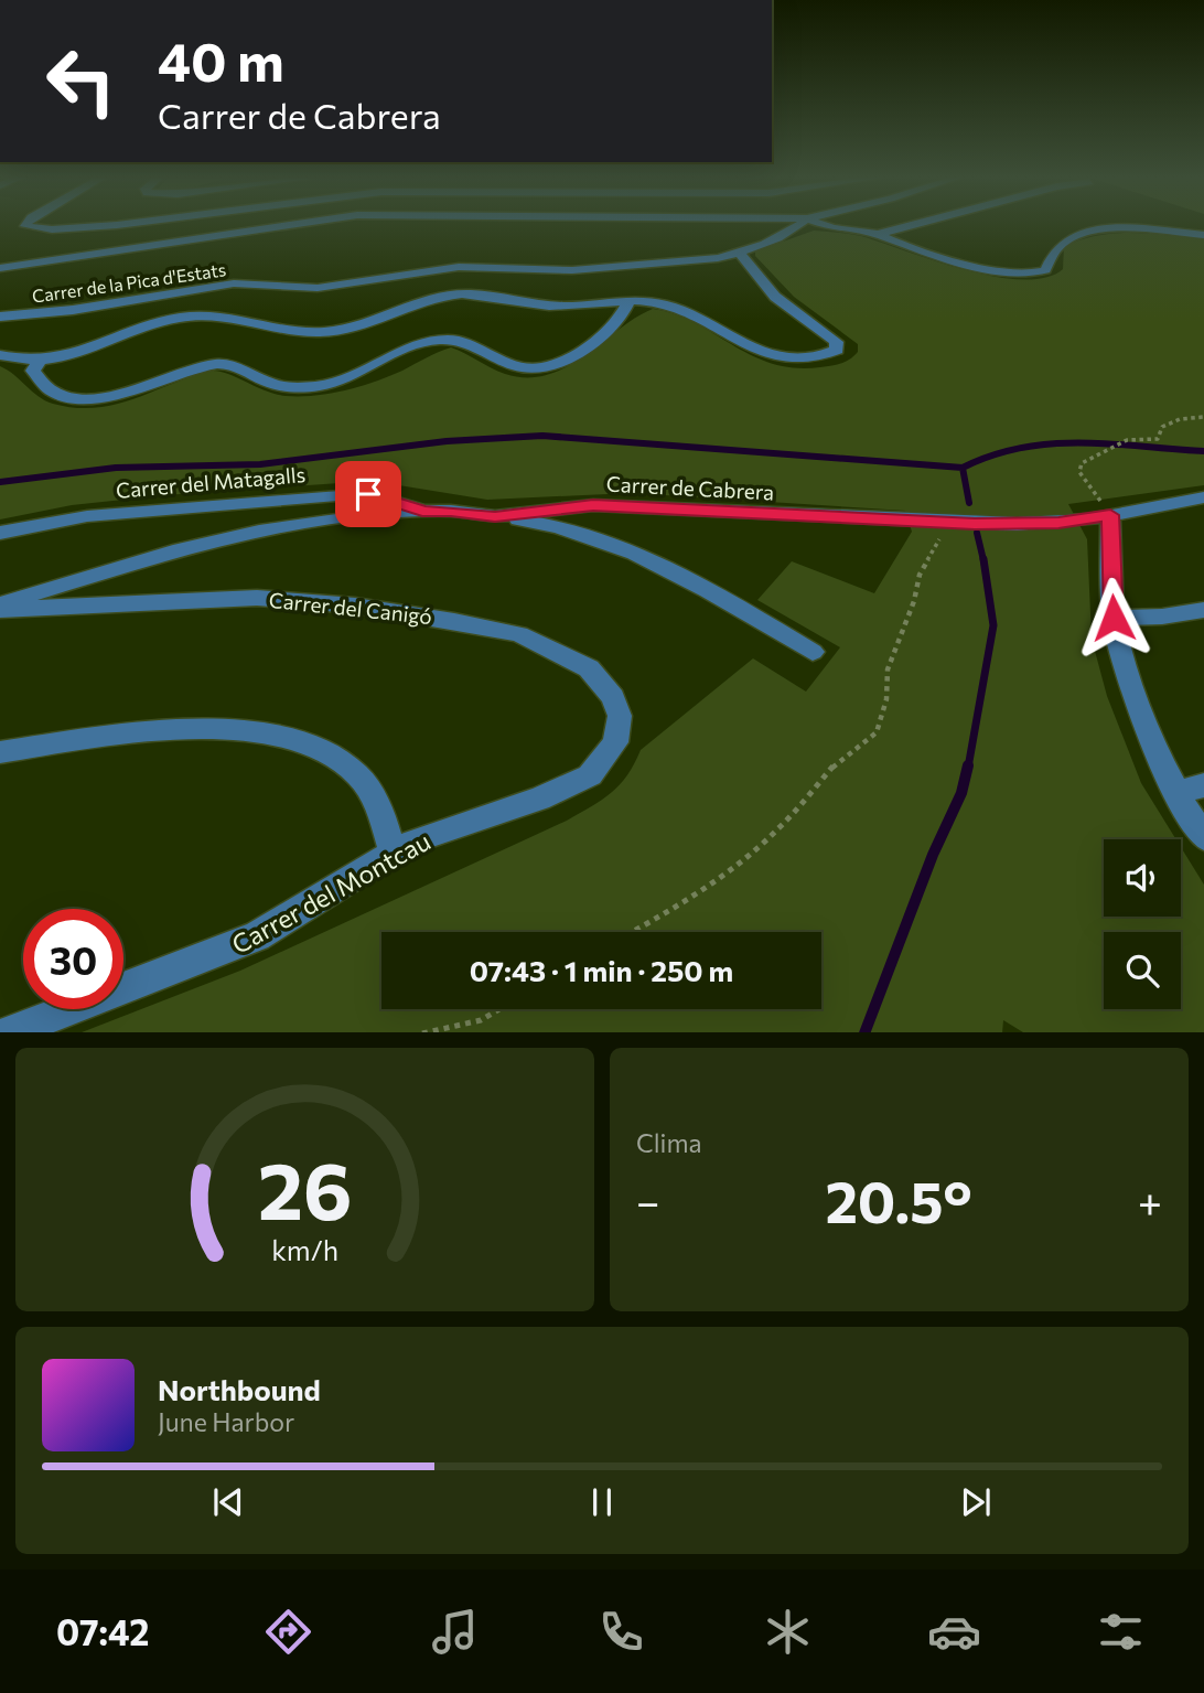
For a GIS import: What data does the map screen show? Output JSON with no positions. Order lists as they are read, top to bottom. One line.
{"streets":{"street":["Carrer de la Pica d'Estats","Carrer del Matagalls","Carrer de Cabrera","Carrer del Canigó","Carrer del Montcau"]},"crossings":[["Carrer del Matagalls","Carrer de Cabrera"],["Carrer de Cabrera","Carrer del Canigó"],["Carrer del Canigó","Carrer del Montcau"]],"page":{"turn":["40 m","Carrer de Cabrera"],"limit":"30","trip":"07:43 · 1 min · 250 m","tile":"Clima","heat":["−","20.5°","+"],"song":["Northbound","June Harbor"],"tabs":"07:42","gauge":["26","km/h"]}}
